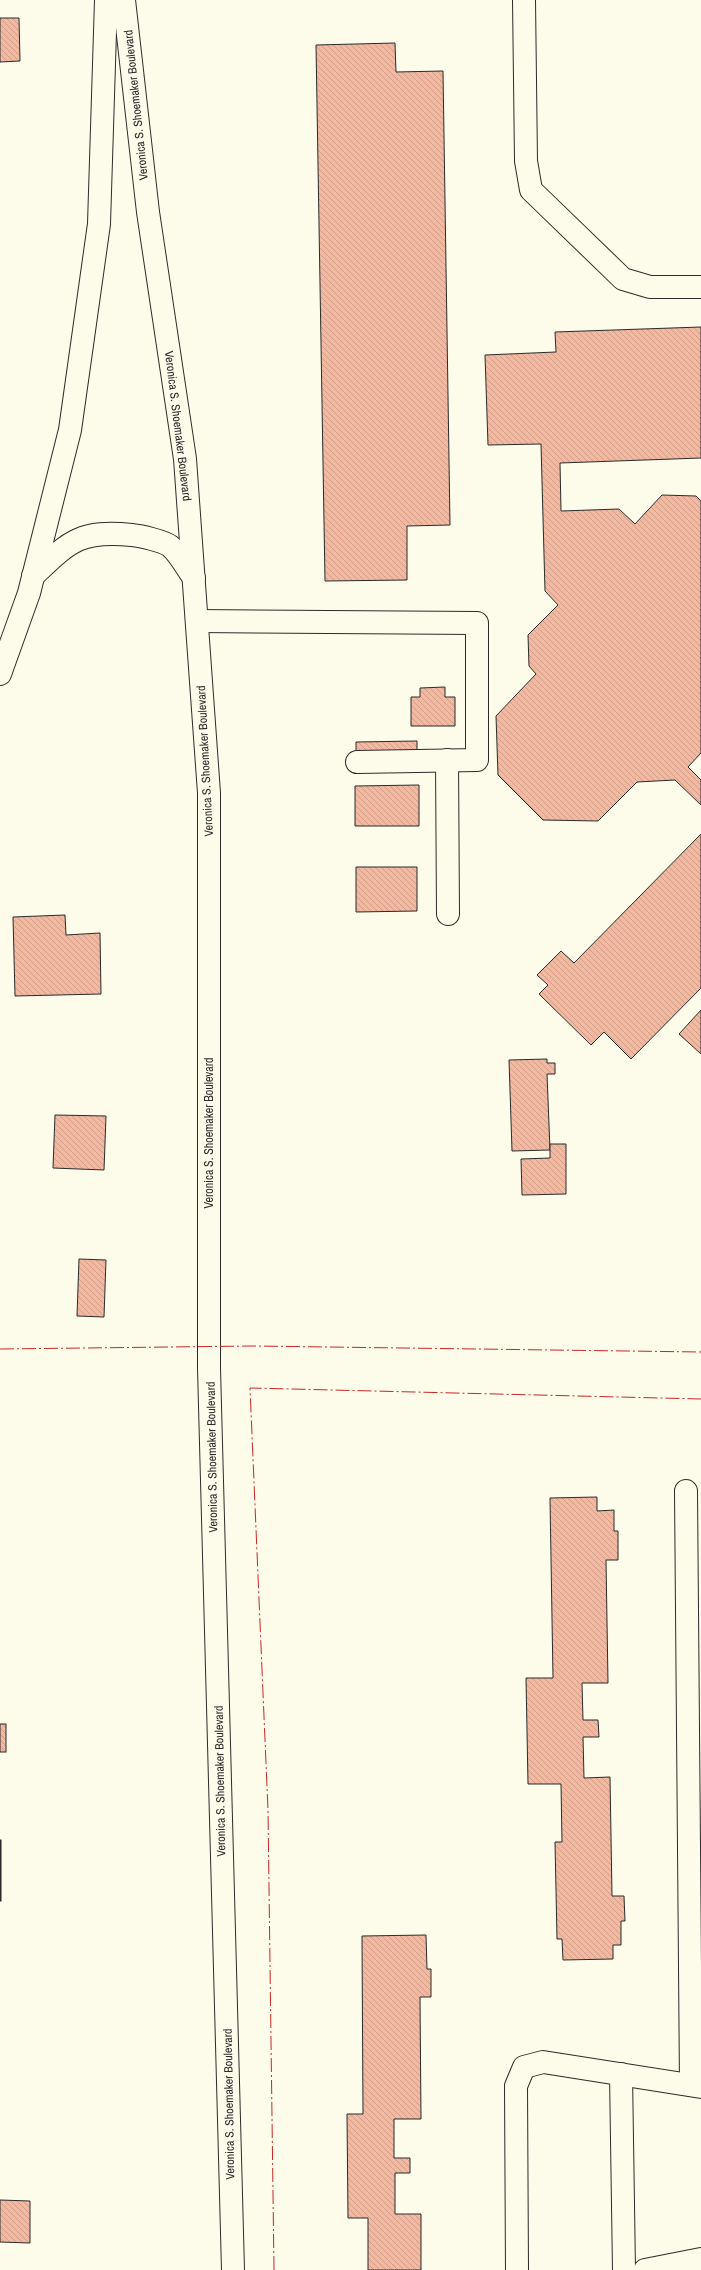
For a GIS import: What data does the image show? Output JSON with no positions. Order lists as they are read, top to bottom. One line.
{"streets":{"street":["Veronica S. Shoemaker Boulevard"]}}
